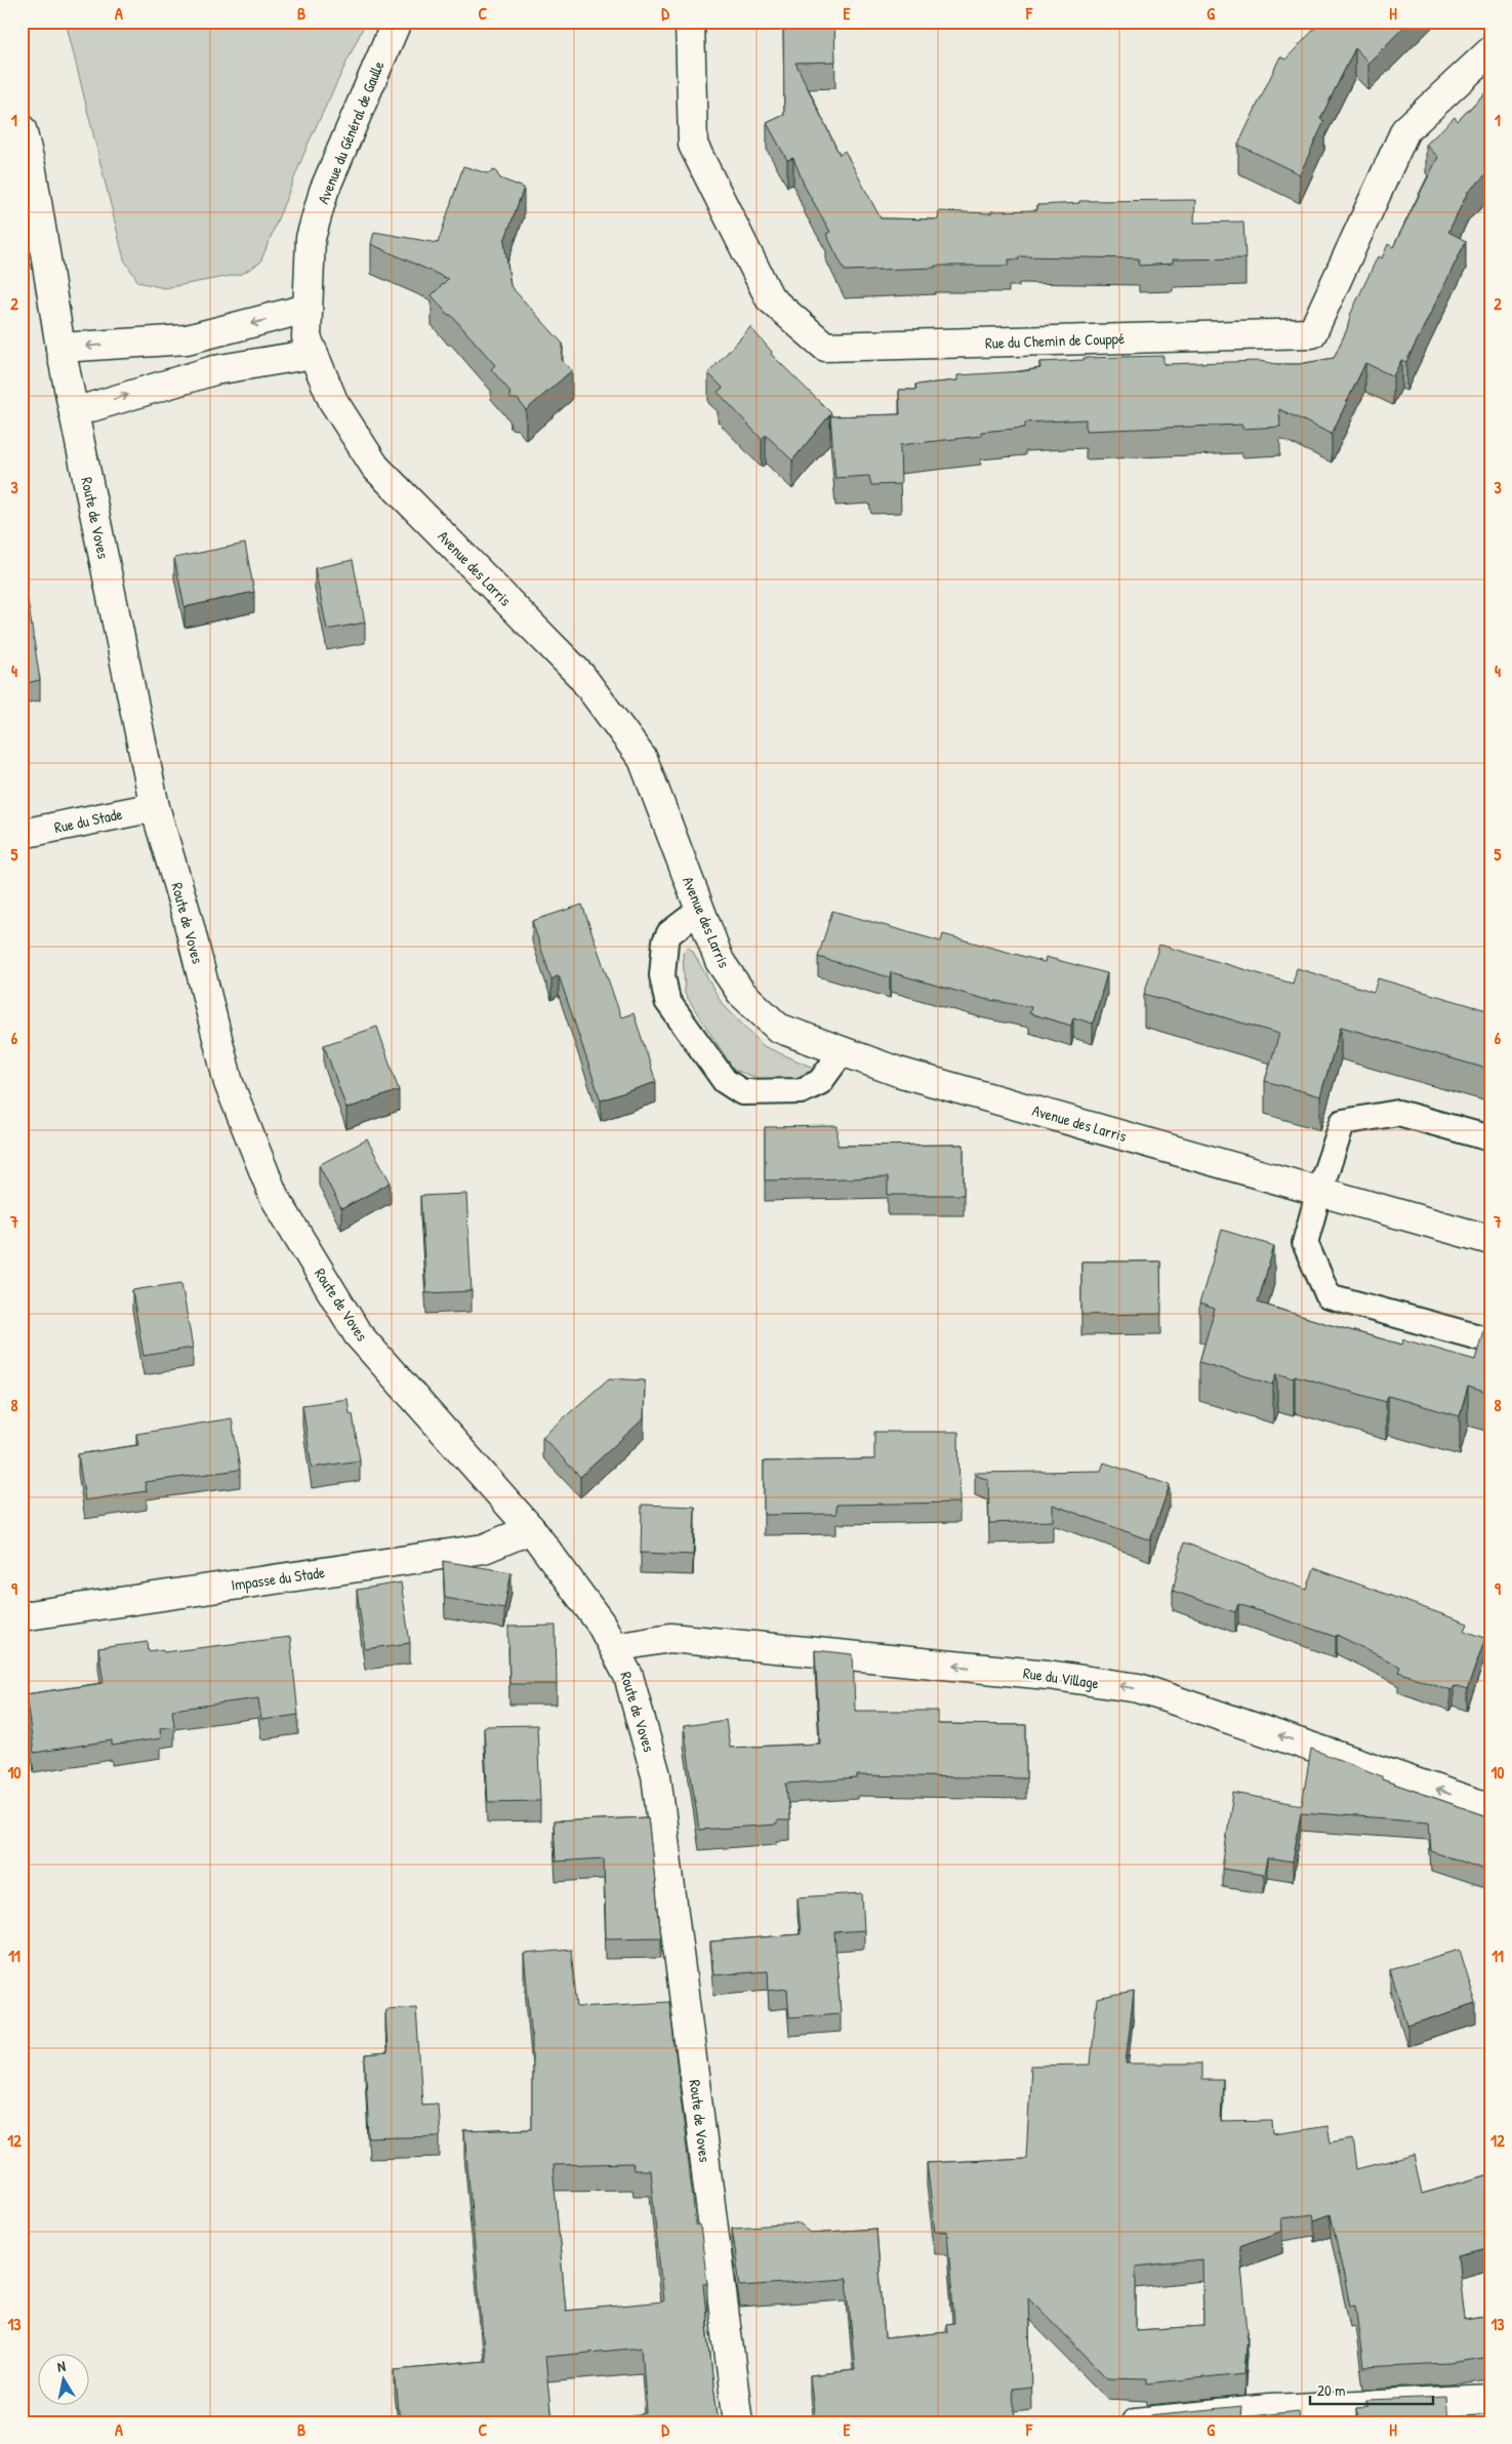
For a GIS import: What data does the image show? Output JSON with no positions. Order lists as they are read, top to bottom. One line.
{"streets":{"street":["Avenue du Général de Gaulle","Rue du Chemin de Couppé","Route de Voves","Avenue des Larris","Rue du Stade","Impasse du Stade","Rue du Village"]},"crossings":[["Avenue du Général de Gaulle","Avenue des Larris"],["Route de Voves","Rue du Stade"],["Route de Voves","Impasse du Stade"],["Route de Voves","Rue du Village"]],"one_way":["Rue du Village"],"scale_bar":"20 m","north":"top","grid":{"columns":["A","B","C","D","E","F","G","H"],"rows":["1","2","3","4","5","6","7","8","9","10","11","12","13"]}}
